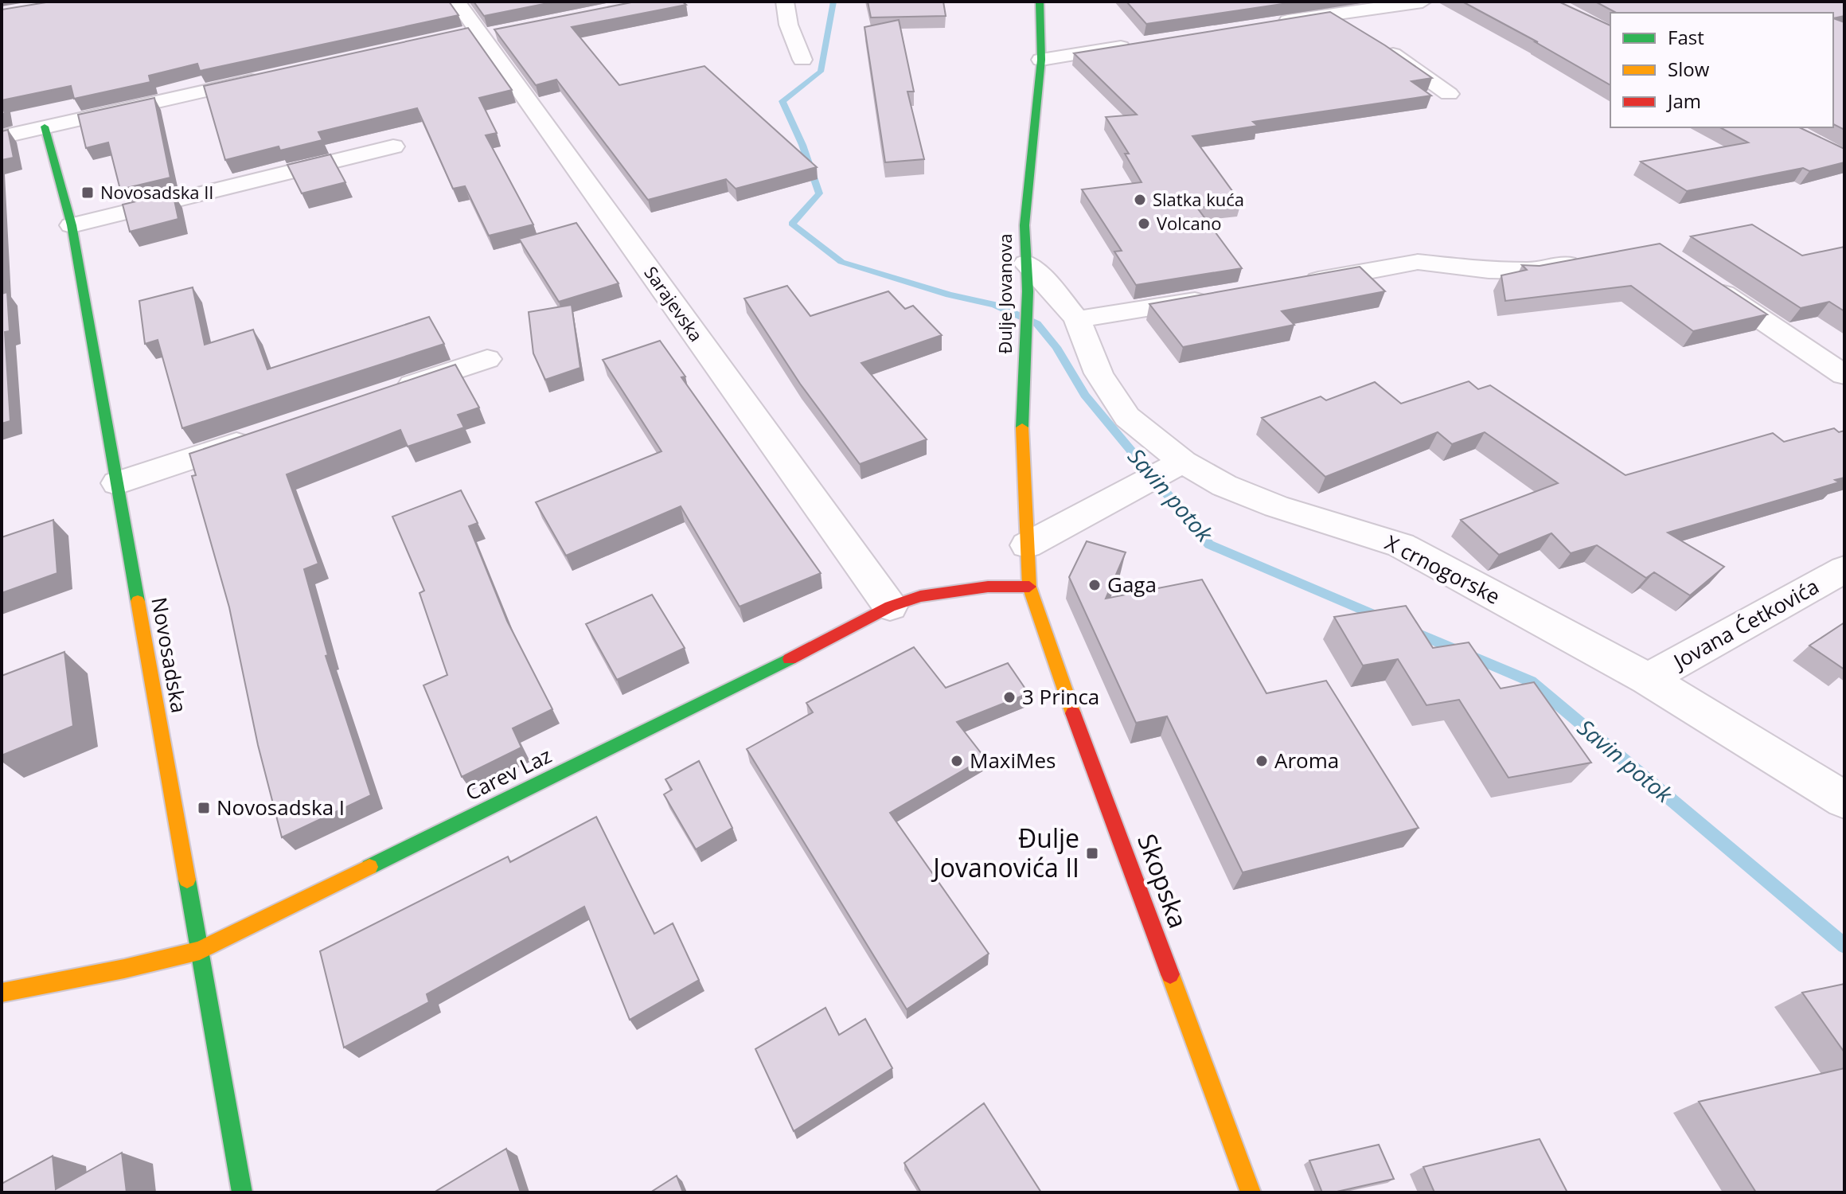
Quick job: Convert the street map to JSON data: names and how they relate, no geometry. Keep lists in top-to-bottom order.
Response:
{
  "streets": {
    "street": [
      "Đulje Jovanova",
      "Sarajevska",
      "X crnogorske",
      "Jovana Ćetkovića",
      "Novosadska",
      "Carev Laz",
      "Skopska"
    ]
  },
  "crossings": [
    ["Đulje Jovanova", "X crnogorske"],
    ["Đulje Jovanova", "Carev Laz"],
    ["Đulje Jovanova", "Skopska"],
    ["Sarajevska", "Carev Laz"],
    ["X crnogorske", "Jovana Ćetkovića"],
    ["Novosadska", "Carev Laz"],
    ["Carev Laz", "Skopska"]
  ],
  "water": ["Savin potok"],
  "places": {
    "transit": ["Novosadska II", "Novosadska I", "Đulje Jovanovića II"],
    "other": [
      "Slatka kuća",
      "Volcano",
      "Gaga",
      "3 Princa",
      "MaxiMes",
      "Aroma"
    ]
  },
  "legend": ["Fast", "Slow", "Jam"]
}
